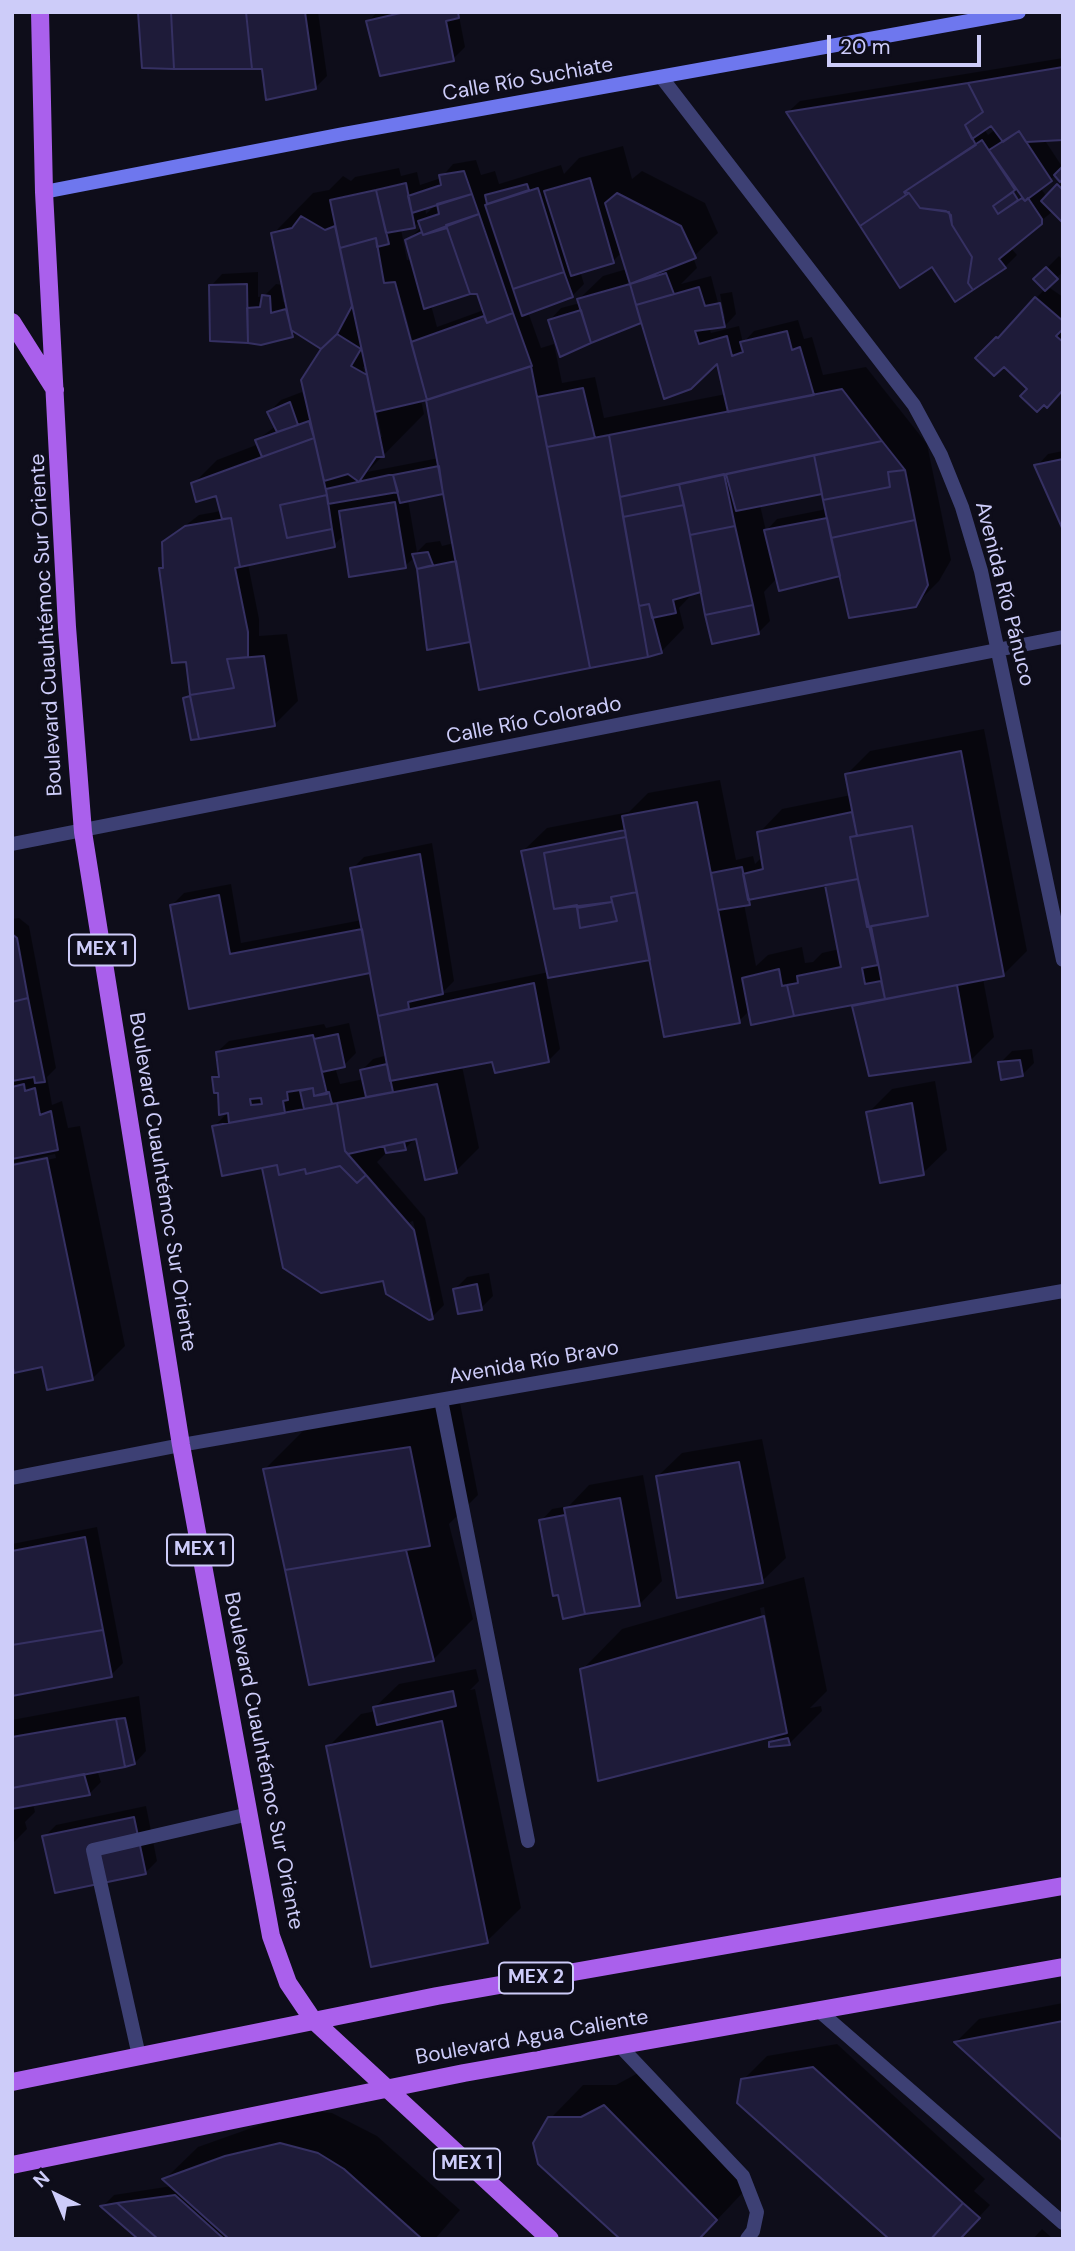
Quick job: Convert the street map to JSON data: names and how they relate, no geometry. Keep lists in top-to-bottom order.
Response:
{
  "streets": {
    "main road": [
      "Boulevard Cuauhtémoc Sur Oriente",
      "MEX 1",
      "MEX 2",
      "Boulevard Agua Caliente"
    ],
    "street": [
      "Calle Río Suchiate",
      "Avenida Río Pánuco",
      "Calle Río Colorado",
      "Avenida Río Bravo"
    ]
  },
  "crossings": [
    ["Calle Río Suchiate", "Avenida Río Pánuco"],
    ["Calle Río Suchiate", "Boulevard Cuauhtémoc Sur Oriente"],
    ["Avenida Río Pánuco", "Calle Río Colorado"],
    ["Boulevard Cuauhtémoc Sur Oriente", "Calle Río Colorado"],
    ["Boulevard Cuauhtémoc Sur Oriente", "Avenida Río Bravo"],
    ["Boulevard Cuauhtémoc Sur Oriente", "MEX 2"],
    ["Boulevard Cuauhtémoc Sur Oriente", "Boulevard Agua Caliente"]
  ],
  "scale_bar": "20 m",
  "north": "top left"
}
